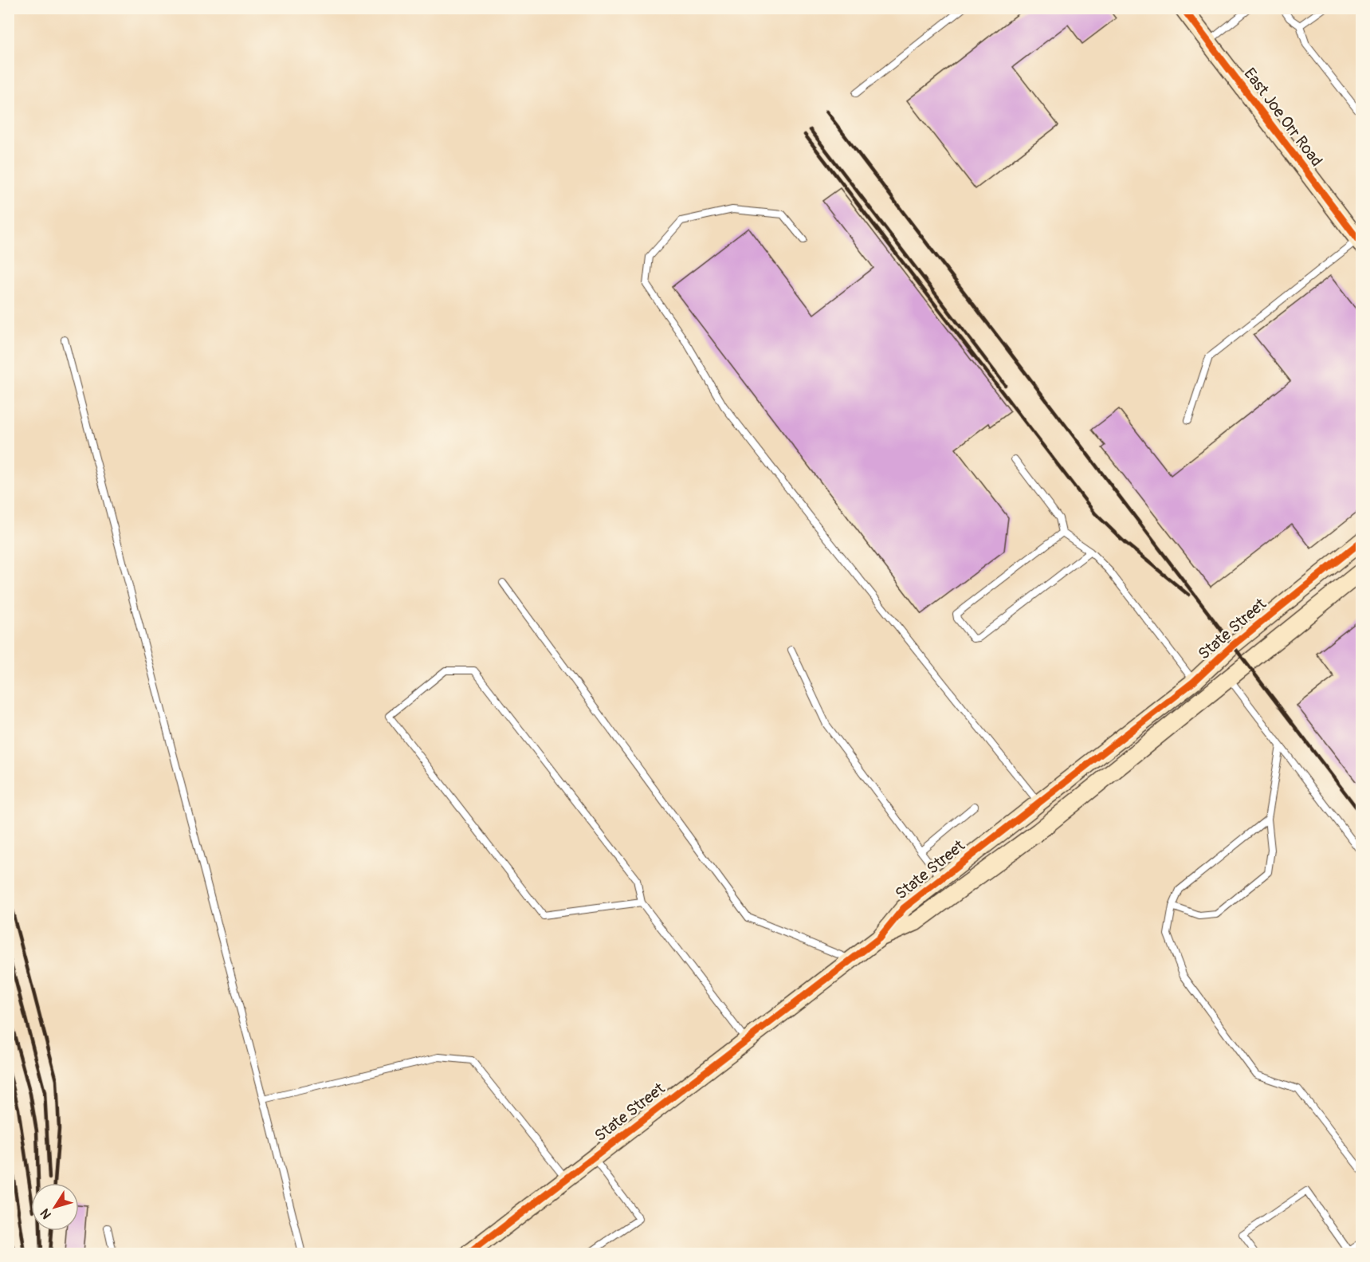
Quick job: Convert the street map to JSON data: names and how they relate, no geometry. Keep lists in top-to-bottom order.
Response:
{
  "streets": {
    "street": ["East Joe Orr Road", "State Street"]
  },
  "north": "bottom left"
}
